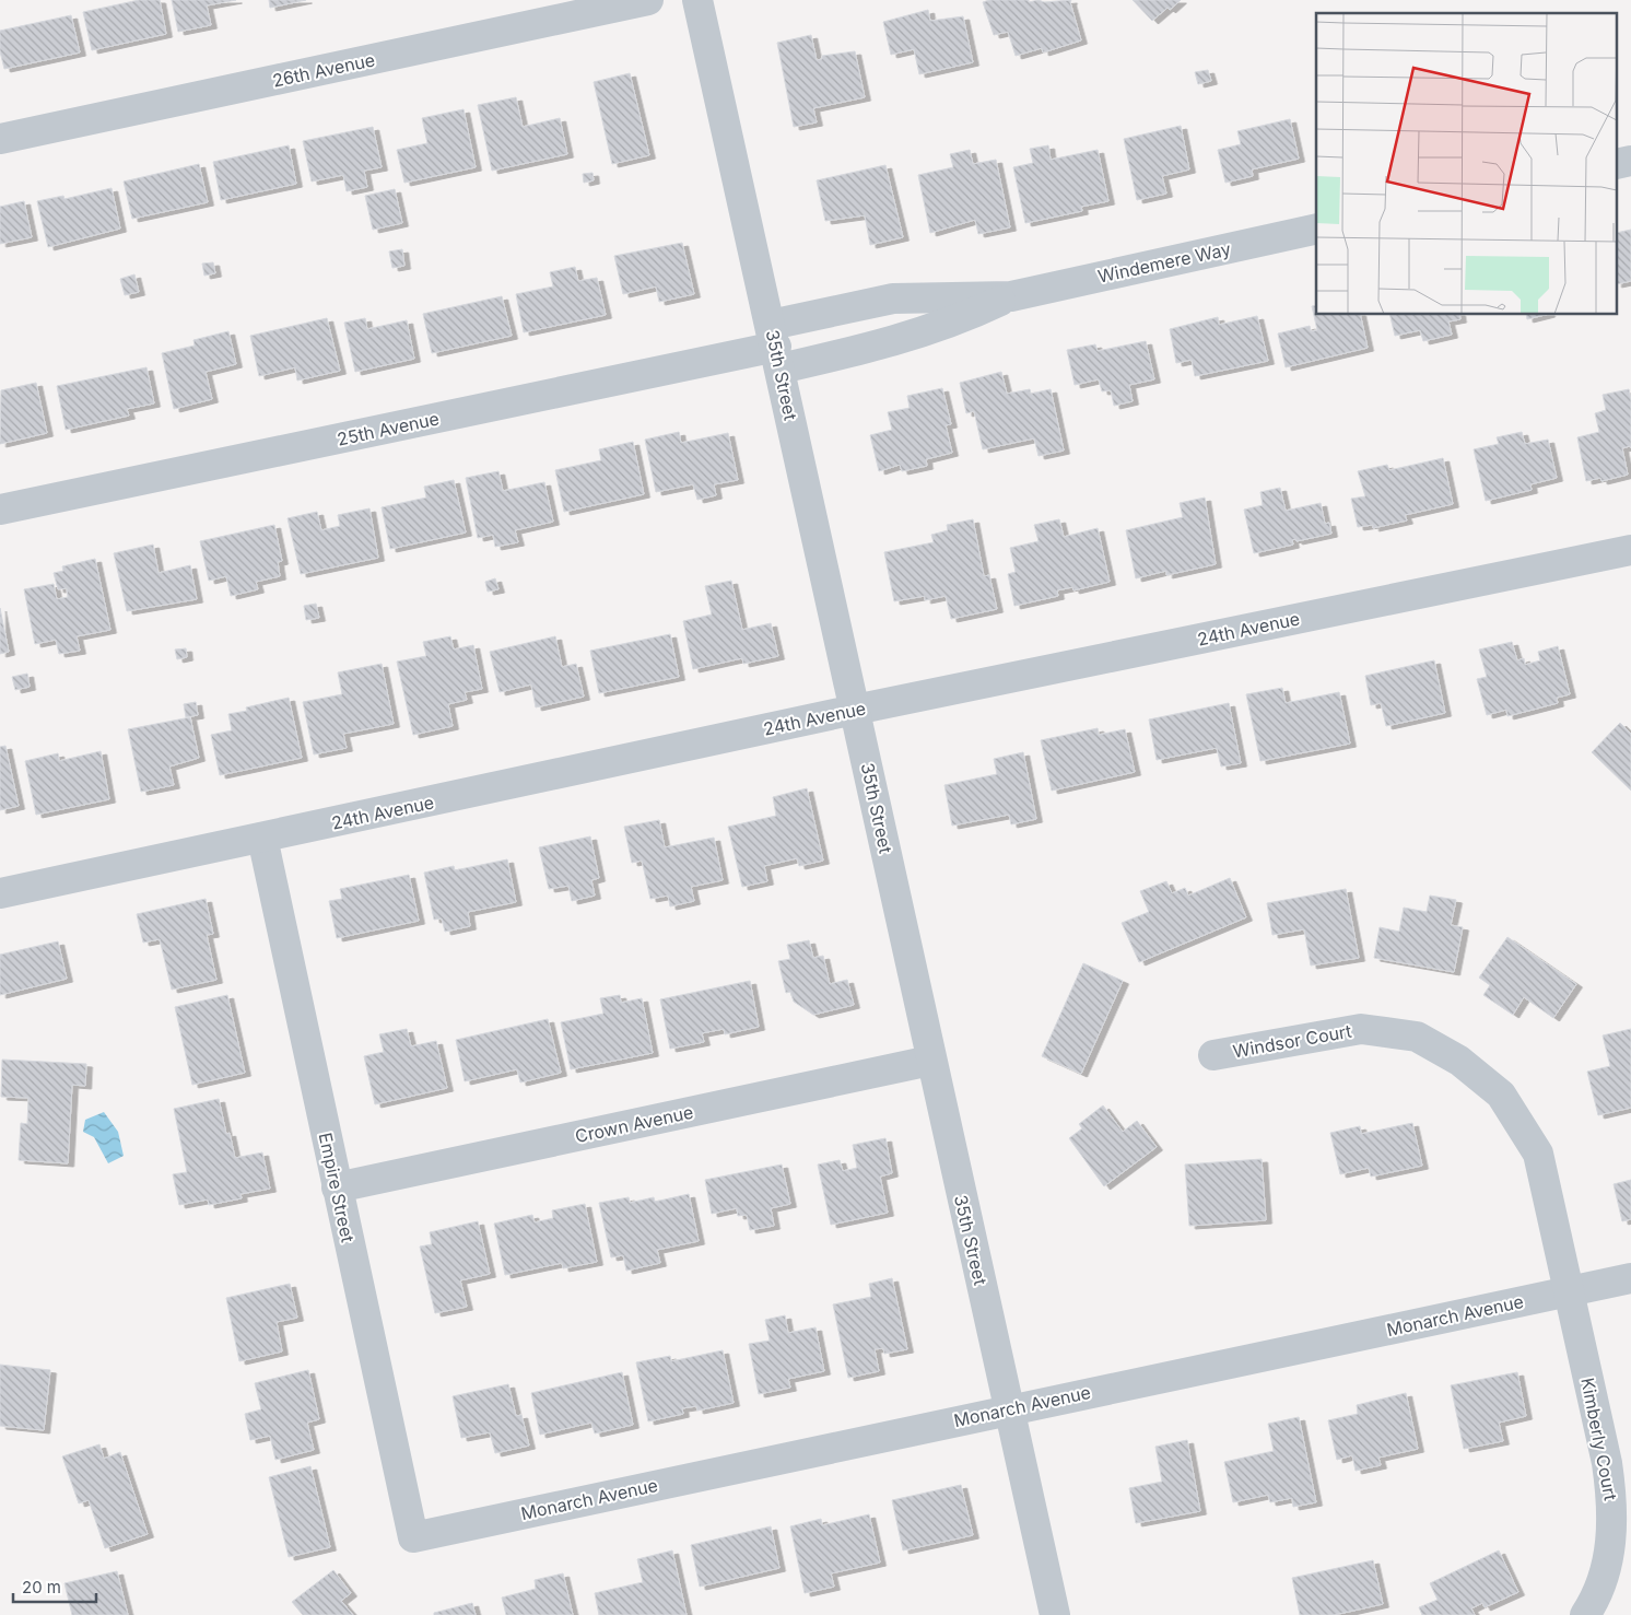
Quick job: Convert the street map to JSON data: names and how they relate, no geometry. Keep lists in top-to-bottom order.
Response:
{
  "streets": {
    "street": [
      "26th Avenue",
      "Windemere Way",
      "35th Street",
      "25th Avenue",
      "24th Avenue",
      "Windsor Court",
      "Crown Avenue",
      "Empire Street",
      "Monarch Avenue",
      "Kimberly Court"
    ]
  },
  "crossings": [
    ["Windemere Way", "35th Street"],
    ["Windemere Way", "25th Avenue"],
    ["35th Street", "25th Avenue"],
    ["35th Street", "24th Avenue"],
    ["35th Street", "Crown Avenue"],
    ["35th Street", "Monarch Avenue"],
    ["24th Avenue", "Empire Street"],
    ["Windsor Court", "Monarch Avenue"],
    ["Windsor Court", "Kimberly Court"],
    ["Crown Avenue", "Empire Street"],
    ["Empire Street", "Monarch Avenue"],
    ["Monarch Avenue", "Kimberly Court"]
  ],
  "scale_bar": "20 m"
}
